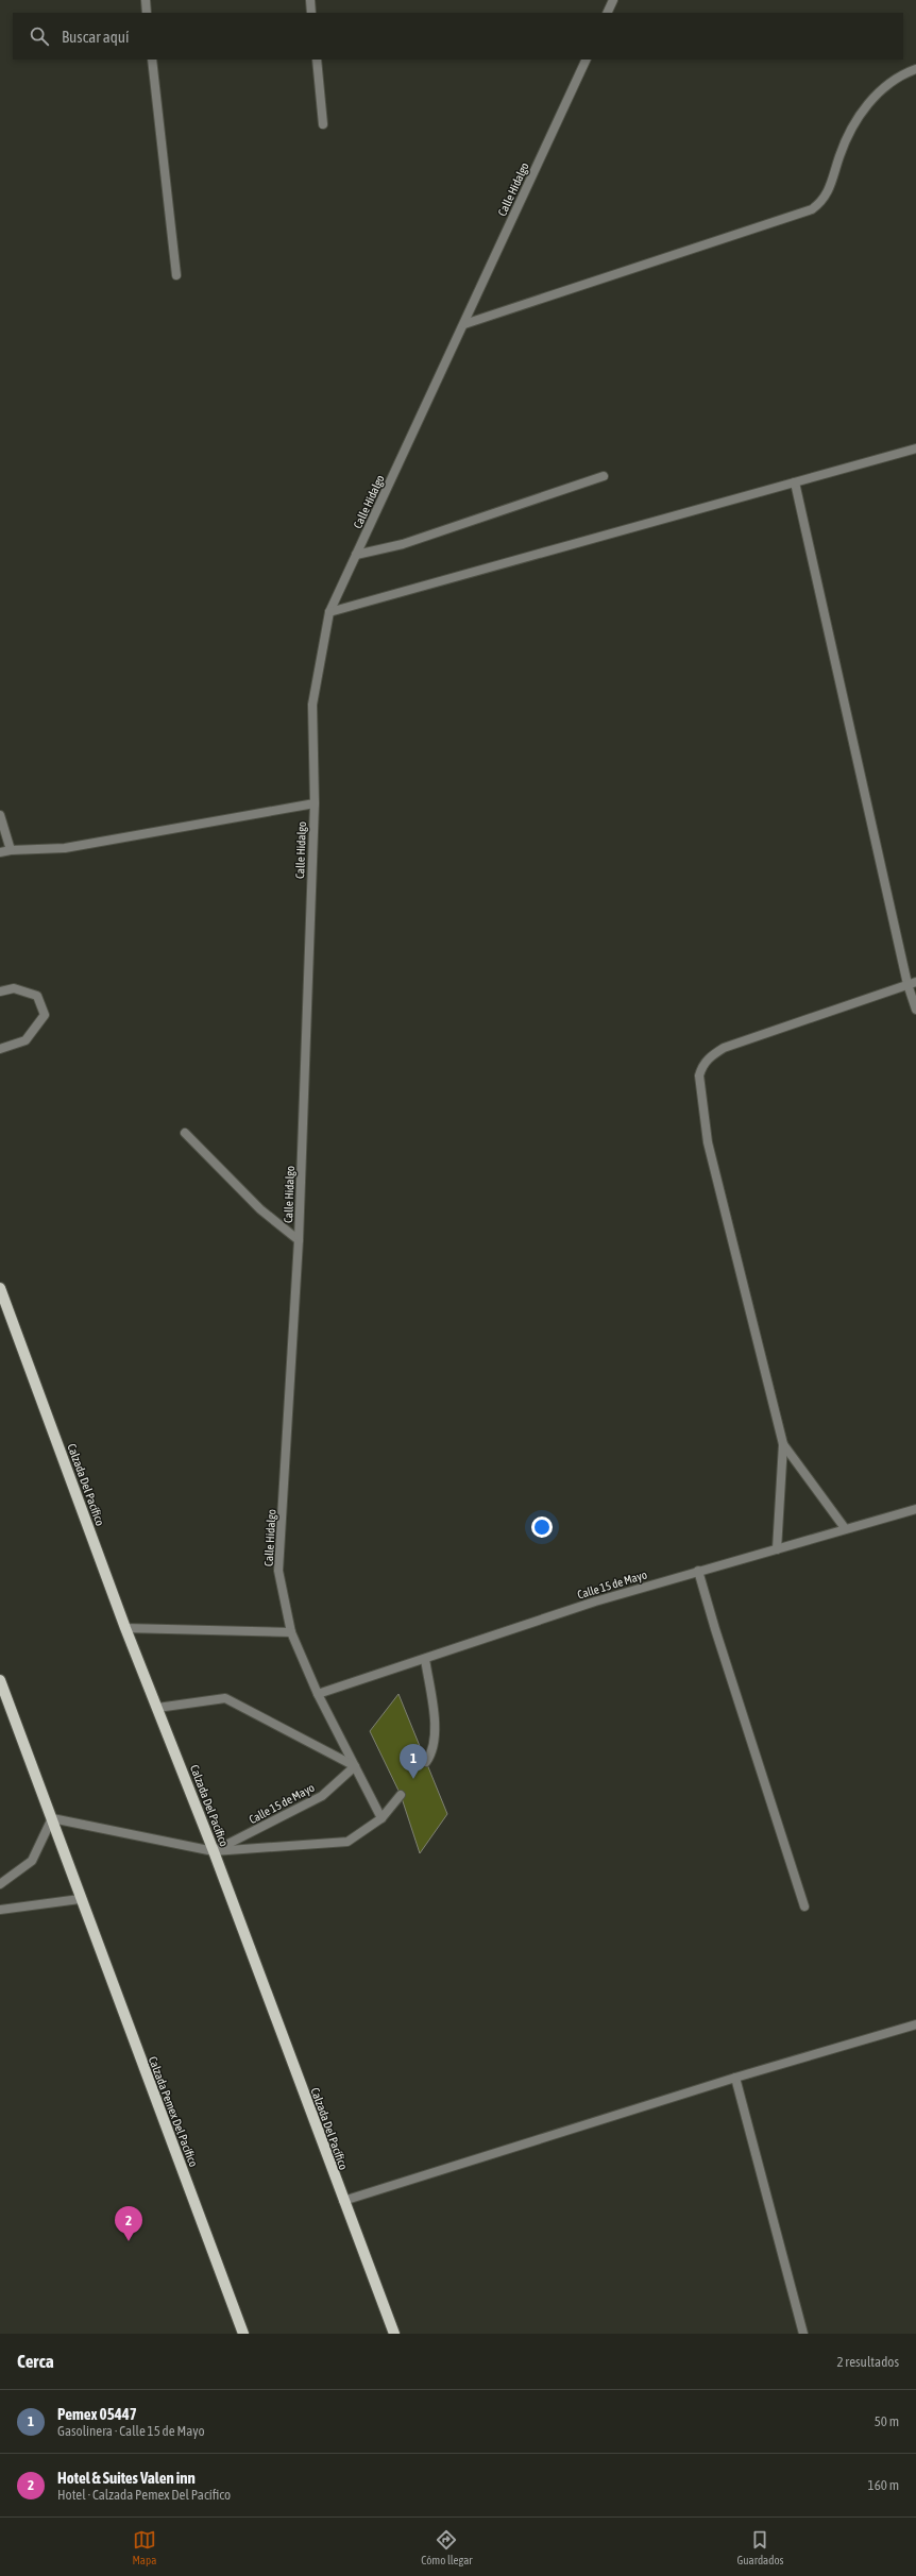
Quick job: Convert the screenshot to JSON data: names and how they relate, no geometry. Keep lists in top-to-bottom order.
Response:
{
  "streets": {
    "main road": ["Calzada Del Pacífico", "Calzada Pemex Del Pacífico"],
    "street": ["Calle Hidalgo", "Calle 15 de Mayo"]
  },
  "crossings": [
    ["Calle Hidalgo", "Calle 15 de Mayo"],
    ["Calzada Del Pacífico", "Calle 15 de Mayo"]
  ],
  "page": {
    "search": "Buscar aquí",
    "pins": ["1", "2"],
    "heading": ["Cerca", "2 resultados"],
    "list": [
      {
        "mark": "1",
        "name": "Pemex 05447",
        "note": "Gasolinera · Calle 15 de Mayo",
        "value": "50 m"
      },
      {
        "mark": "2",
        "name": "Hotel & Suites Valen inn",
        "note": "Hotel · Calzada Pemex Del Pacífico",
        "value": "160 m"
      }
    ],
    "nav": ["Mapa", "Cómo llegar", "Guardados"]
  }
}
